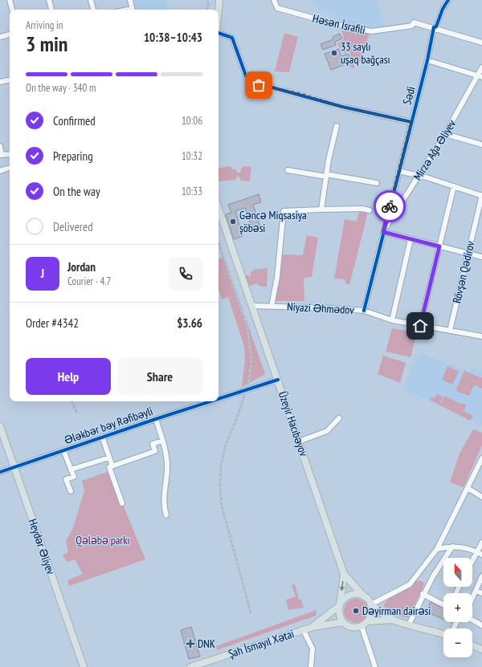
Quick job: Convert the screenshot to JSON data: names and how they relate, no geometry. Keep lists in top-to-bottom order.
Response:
{
  "streets": {
    "main road": ["Üzeyir Hacıbəyov", "Heydər Əliyev", "Şah İsmayıl Xətai"],
    "street": [
      "Həsən İsrafili",
      "Sədi",
      "Mirzə Ağa Əliyev",
      "Rövşən Qədirov",
      "Niyazi Əhmədov",
      "Ələkbər bəy Rəfibəyli"
    ]
  },
  "crossings": [
    ["Həsən İsrafili", "Sədi"],
    ["Sədi", "Mirzə Ağa Əliyev"],
    ["Sədi", "Niyazi Əhmədov"],
    ["Rövşən Qədirov", "Niyazi Əhmədov"],
    ["Niyazi Əhmədov", "Üzeyir Hacıbəyov"],
    ["Üzeyir Hacıbəyov", "Ələkbər bəy Rəfibəyli"],
    ["Ələkbər bəy Rəfibəyli", "Heydər Əliyev"]
  ],
  "parks": ["Qələbə parkı"],
  "places": {
    "other": ["33 saylı uşaq bağçası", "Gəncə Miqsasiya şöbəsi", "Dəyirman dairəsi"],
    "health": ["DNK"]
  },
  "north": "top",
  "page": {
    "heading": ["3 min", "Arriving in", "10:38–10:43"],
    "panel": [
      "Jordan",
      "Courier · 4.7",
      "Order #4342",
      "$3.66"
    ],
    "bar": "On the way · 340 m",
    "list": [
      ["Confirmed", "10:06"],
      ["Preparing", "10:32"],
      ["On the way", "10:33"],
      "Delivered"
    ],
    "round": "J",
    "buttons": ["Help", "Share"],
    "map_buttons": ["+", "−"]
  }
}
